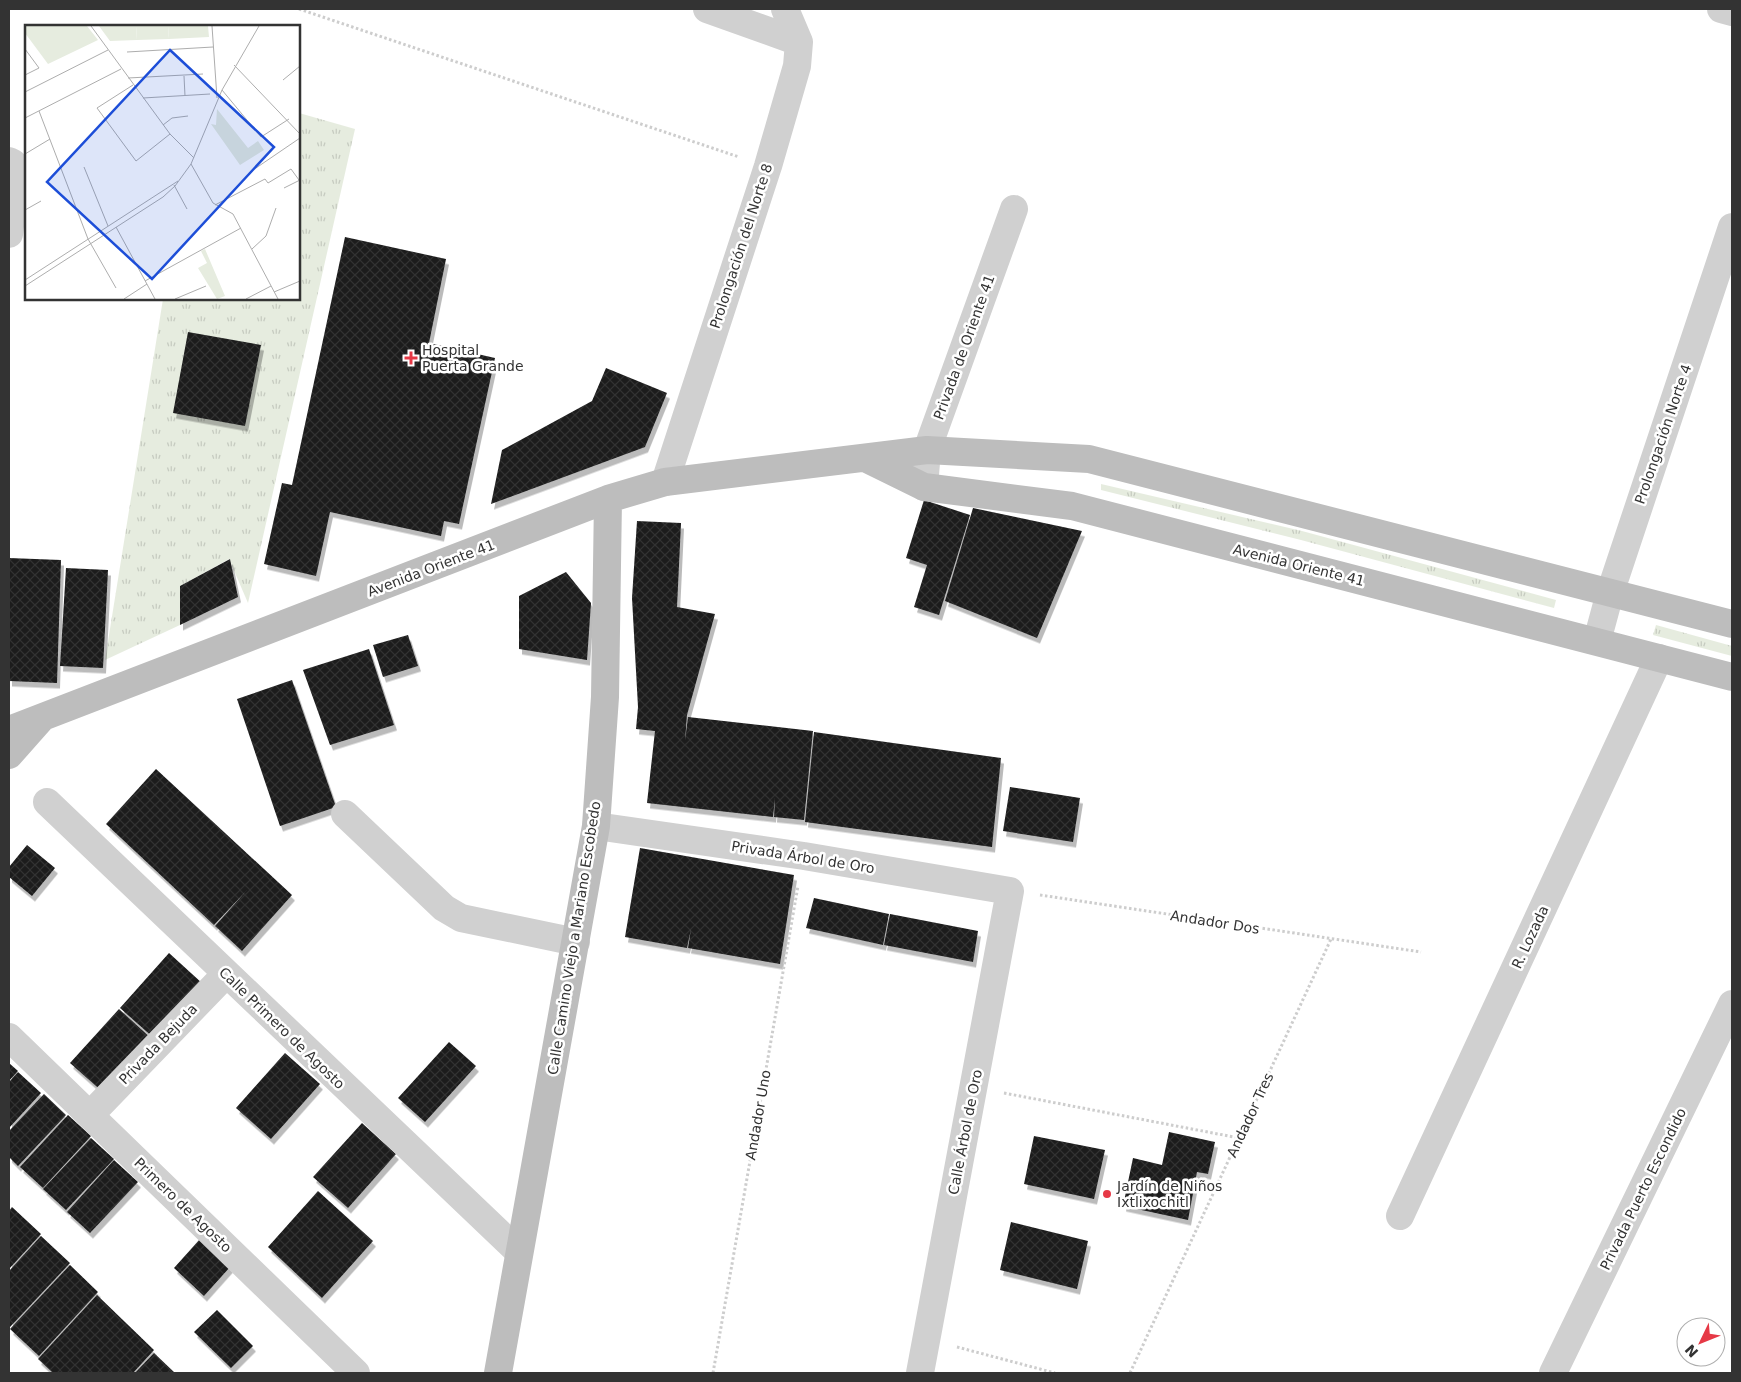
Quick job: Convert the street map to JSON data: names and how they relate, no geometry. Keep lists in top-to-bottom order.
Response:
{
  "streets": {
    "street": [
      "Prolongación del Norte 8",
      "Privada de Oriente 41",
      "Prolongación Norte 4",
      "Avenida Oriente 41",
      "Privada Árbol de Oro",
      "R. Lozada",
      "Calle Camino Viejo a Mariano Escobedo",
      "Calle Primero de Agosto",
      "Privada Bejuda",
      "Calle Árbol de Oro",
      "Privada Puerto Escondido",
      "Primero de Agosto"
    ],
    "path": ["Andador Dos", "Andador Uno", "Andador Tres"]
  },
  "crossings": [
    ["Prolongación del Norte 8", "Avenida Oriente 41"],
    ["Privada de Oriente 41", "Avenida Oriente 41"],
    ["Prolongación Norte 4", "Avenida Oriente 41"],
    ["Avenida Oriente 41", "R. Lozada"],
    ["Avenida Oriente 41", "Calle Camino Viejo a Mariano Escobedo"],
    ["Privada Árbol de Oro", "Andador Dos"],
    ["Privada Árbol de Oro", "Calle Camino Viejo a Mariano Escobedo"],
    ["Privada Árbol de Oro", "Andador Uno"],
    ["Privada Árbol de Oro", "Calle Árbol de Oro"],
    ["Andador Dos", "Andador Tres"],
    ["Andador Dos", "Calle Árbol de Oro"],
    ["Calle Camino Viejo a Mariano Escobedo", "Calle Primero de Agosto"],
    ["Calle Primero de Agosto", "Privada Bejuda"],
    ["Privada Bejuda", "Primero de Agosto"]
  ],
  "places": {
    "health": ["Hospital Puerta Grande"],
    "other": ["Jardín de Niños Ixtlixochitl"]
  },
  "north": "bottom left"
}
